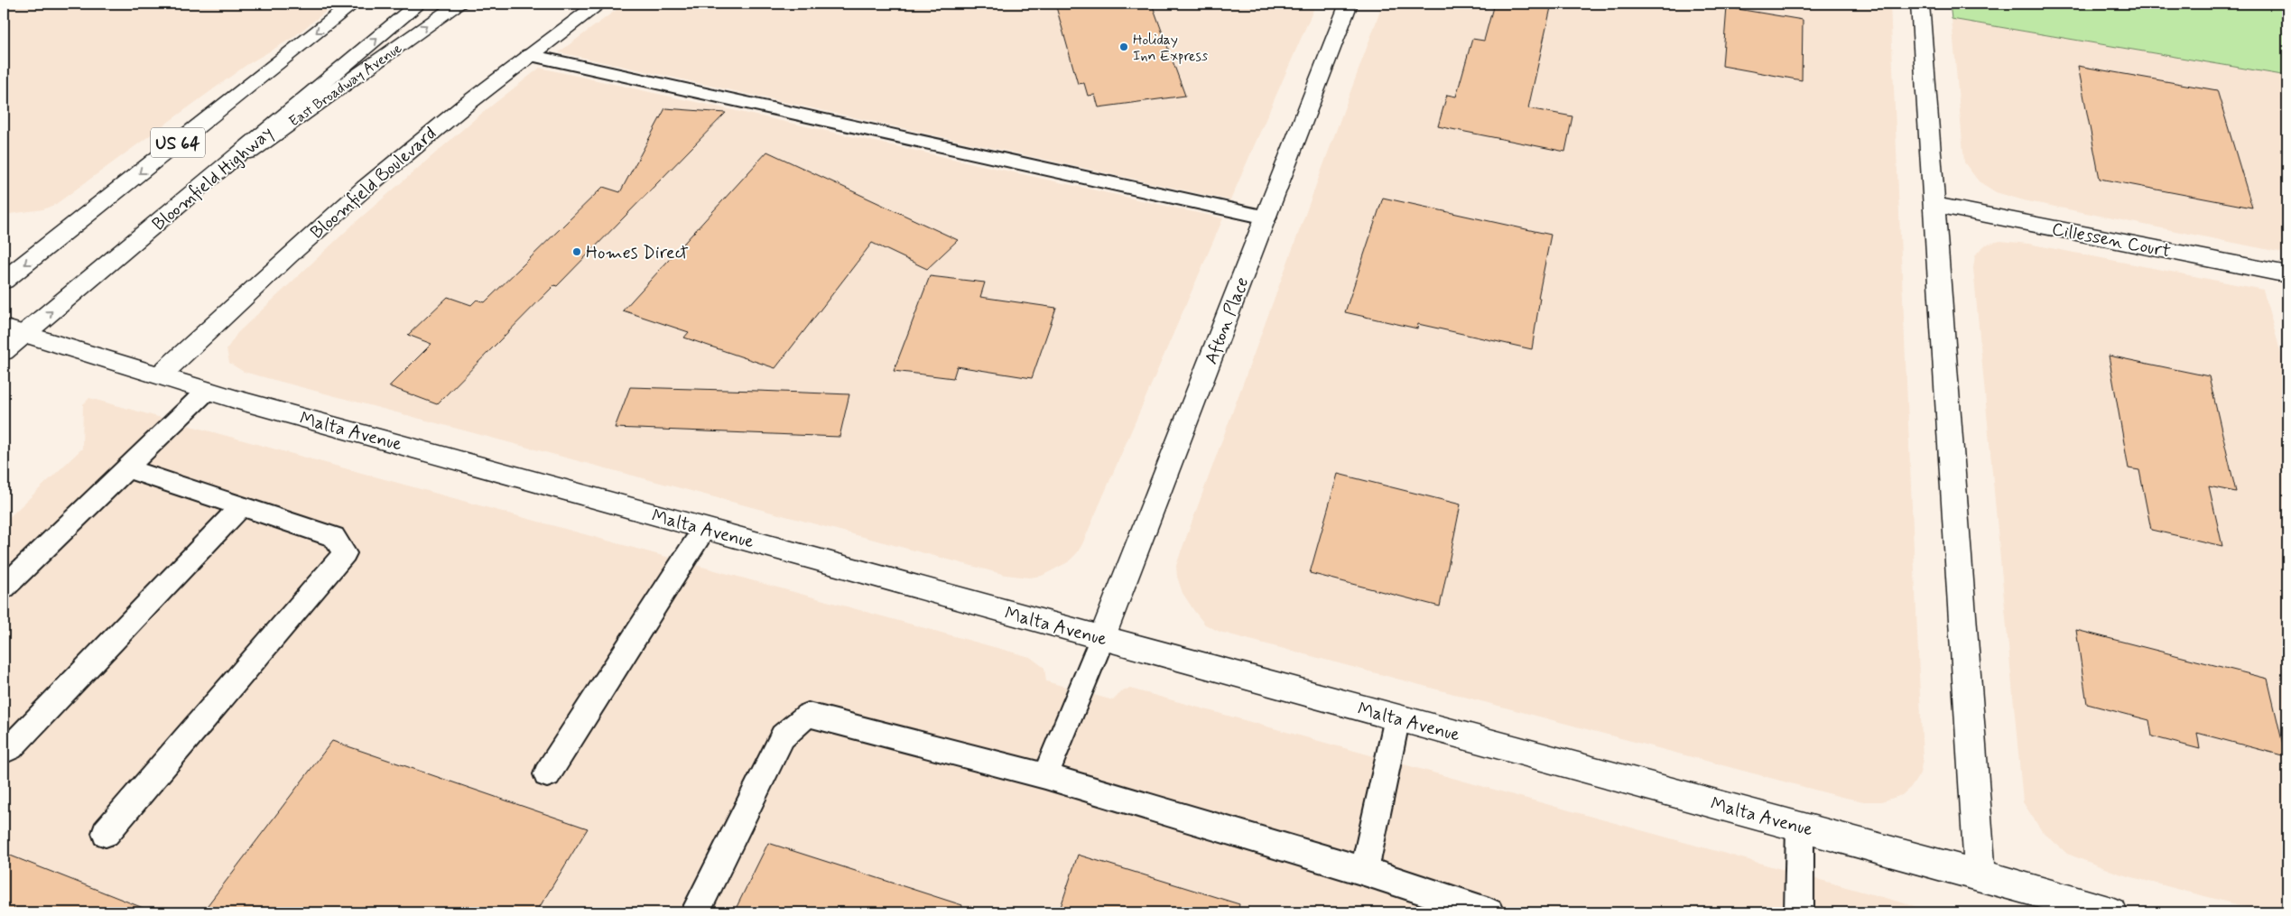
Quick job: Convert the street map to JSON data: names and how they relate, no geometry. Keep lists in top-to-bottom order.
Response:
{
  "streets": {
    "main road": [
      "East Broadway Avenue",
      "US 64",
      "Bloomfield Highway",
      "Bloomfield Boulevard",
      "Cillessen Court",
      "Afton Place",
      "Malta Avenue"
    ]
  },
  "crossings": [
    ["East Broadway Avenue", "Bloomfield Highway"],
    ["Bloomfield Highway", "Malta Avenue"],
    ["Bloomfield Boulevard", "Malta Avenue"],
    ["Afton Place", "Malta Avenue"]
  ],
  "places": ["Holiday Inn Express", "Homes Direct"]
}
